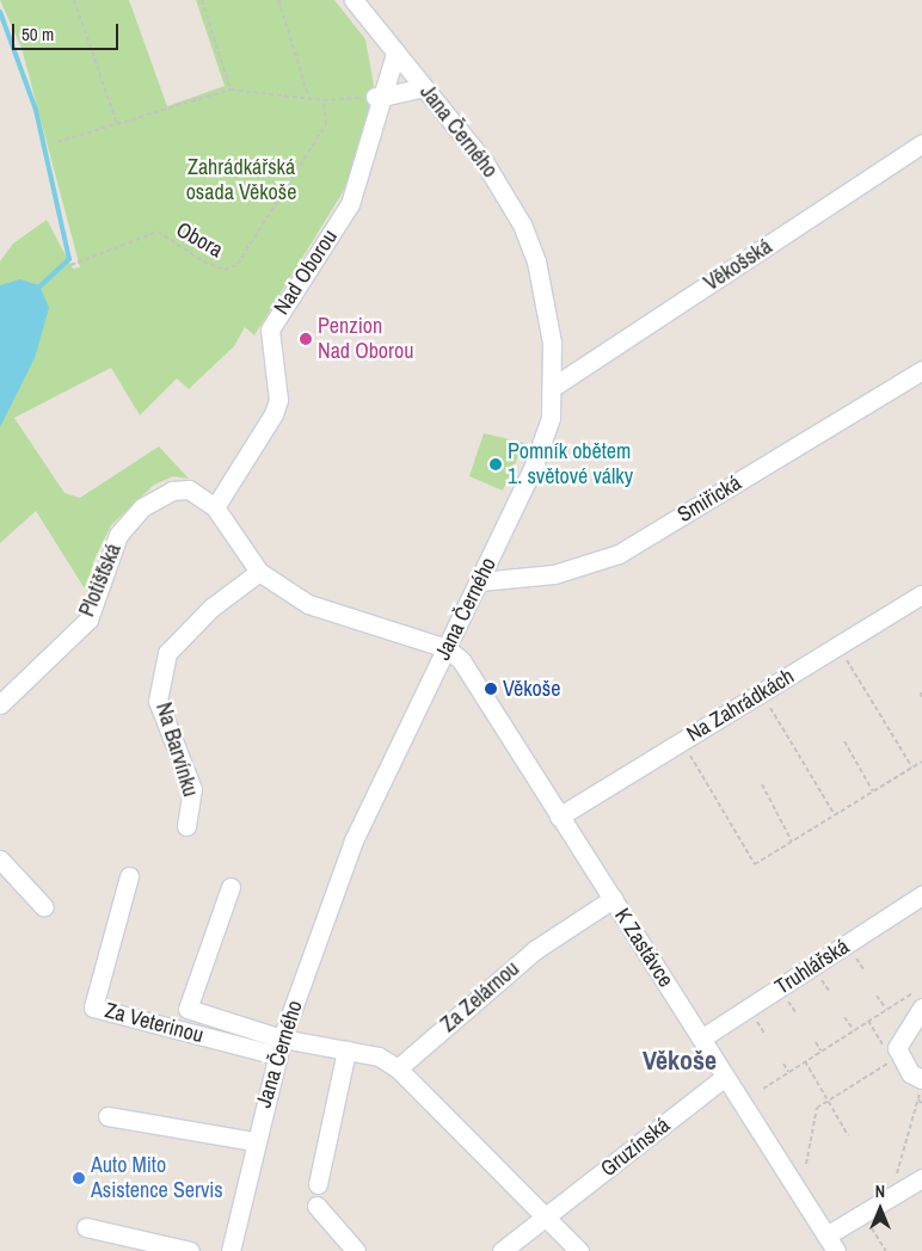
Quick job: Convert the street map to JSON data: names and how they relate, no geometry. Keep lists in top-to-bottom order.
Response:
{
  "streets": {
    "street": [
      "Jana Černého",
      "Věkošská",
      "Nad Oborou",
      "Smiřická",
      "Plotišťská",
      "Na Zahrádkách",
      "Na Barvínku",
      "K Zastávce",
      "Truhlářská",
      "Za Zelárnou",
      "Za Veterinou",
      "Gruzínská"
    ],
    "path": ["Obora"]
  },
  "crossings": [
    ["Jana Černého", "Věkošská"],
    ["Jana Černého", "Nad Oborou"],
    ["Jana Černého", "Smiřická"],
    ["Jana Černého", "Plotišťská"],
    ["Jana Černého", "K Zastávce"],
    ["Jana Černého", "Za Veterinou"],
    ["Nad Oborou", "Plotišťská"],
    ["Plotišťská", "Na Barvínku"],
    ["Plotišťská", "K Zastávce"],
    ["Na Zahrádkách", "K Zastávce"],
    ["K Zastávce", "Truhlářská"],
    ["K Zastávce", "Za Zelárnou"],
    ["K Zastávce", "Gruzínská"]
  ],
  "districts": ["Věkoše"],
  "parks": ["Zahrádkářská osada Věkoše"],
  "places": [
    "Penzion Nad Oborou",
    "Pomník obětem 1. světové války",
    "Věkoše",
    "Auto Mito Asistence Servis"
  ],
  "scale_bar": "50 m",
  "north": "top"
}
